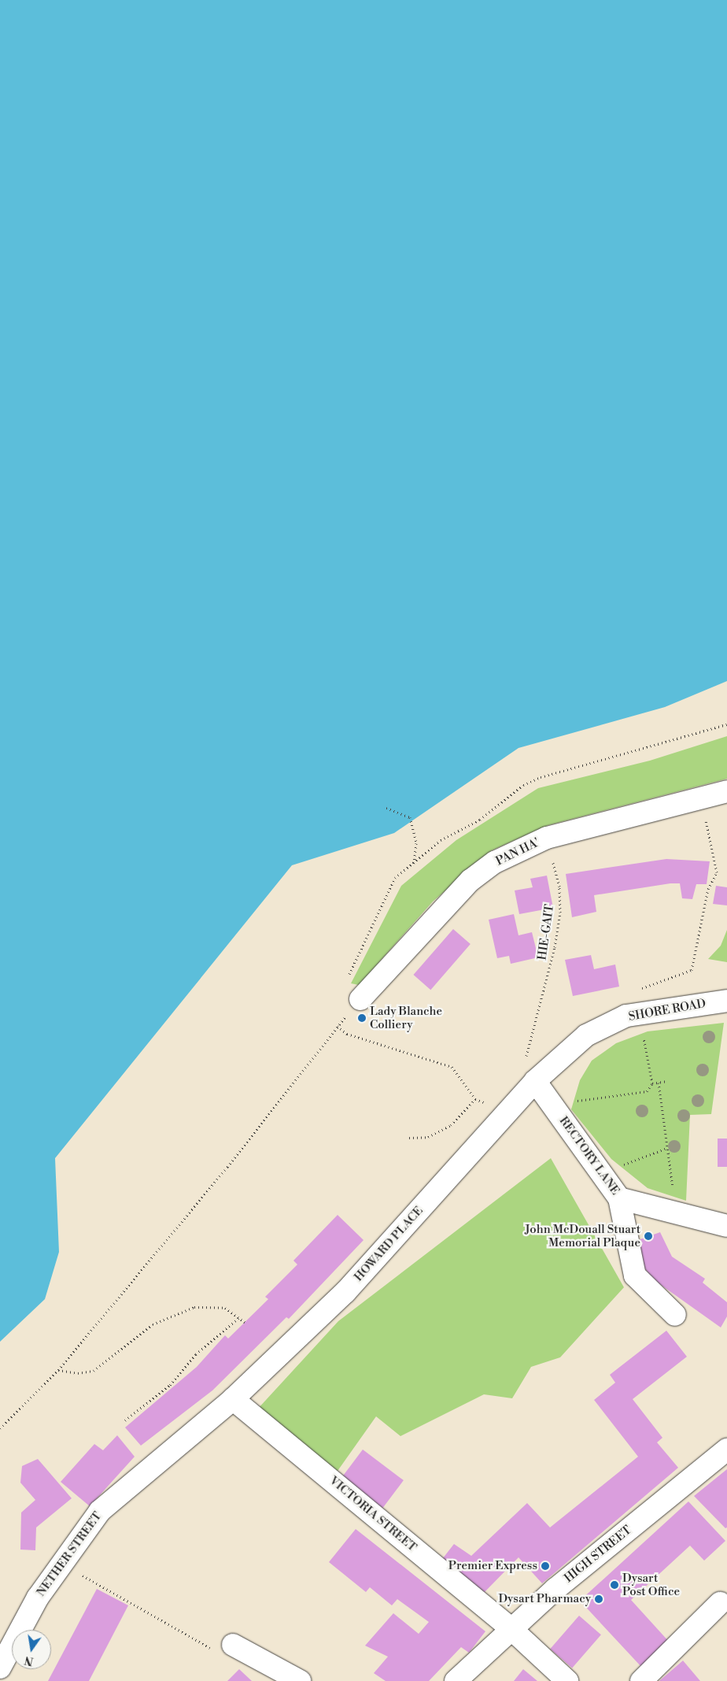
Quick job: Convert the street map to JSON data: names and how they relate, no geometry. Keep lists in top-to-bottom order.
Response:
{
  "streets": {
    "street": [
      "PAN HA'",
      "SHORE ROAD",
      "RECTORY LANE",
      "HOWARD PLACE",
      "VICTORIA STREET",
      "NETHER STREET",
      "HIGH STREET"
    ],
    "path": ["HIE-GAIT"]
  },
  "crossings": [
    ["PAN HA'", "HIE-GAIT"],
    ["SHORE ROAD", "RECTORY LANE"],
    ["SHORE ROAD", "HOWARD PLACE"],
    ["RECTORY LANE", "HOWARD PLACE"],
    ["HOWARD PLACE", "VICTORIA STREET"],
    ["HOWARD PLACE", "NETHER STREET"],
    ["VICTORIA STREET", "NETHER STREET"],
    ["VICTORIA STREET", "HIGH STREET"]
  ],
  "places": [
    "Lady Blanche Colliery",
    "John McDouall Stuart Memorial Plaque",
    "Premier Express",
    "Dysart Post Office",
    "Dysart Pharmacy"
  ],
  "north": "bottom"
}
